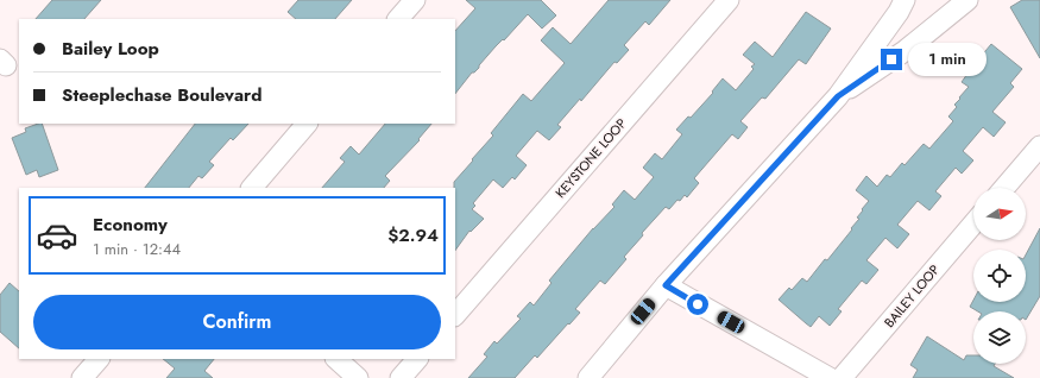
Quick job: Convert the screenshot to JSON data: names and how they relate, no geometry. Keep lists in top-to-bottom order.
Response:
{
  "streets": {
    "street": ["KEYSTONE LOOP", "BAILEY LOOP"]
  },
  "north": "right",
  "page": {
    "banner": ["Bailey Loop", "Steeplechase Boulevard"],
    "bubble": "1 min",
    "list": [
      {
        "name": "Economy",
        "note": "1 min · 12:44",
        "value": "$2.94"
      }
    ],
    "buttons": "Confirm"
  }
}
